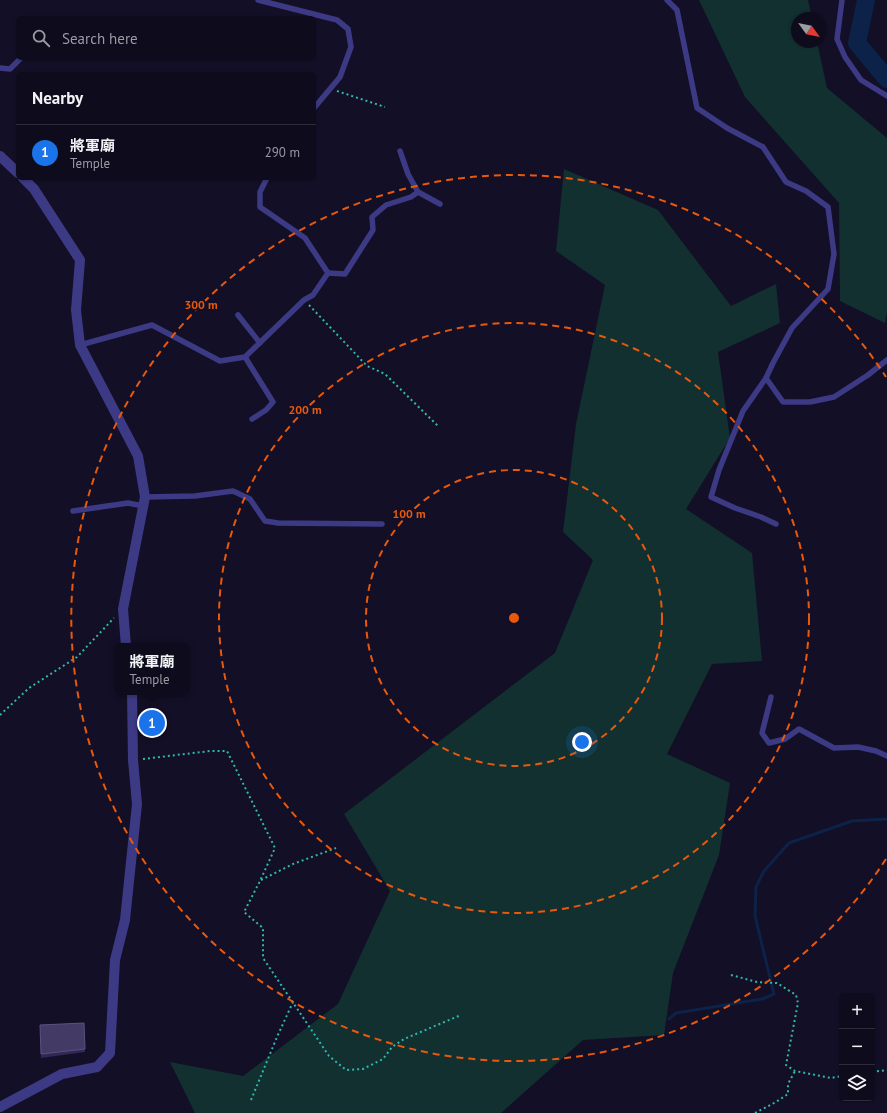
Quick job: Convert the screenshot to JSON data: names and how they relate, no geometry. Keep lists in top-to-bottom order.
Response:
{
  "north": "bottom right",
  "page": {
    "search": "Search here",
    "heading": "Nearby",
    "list": [
      {
        "mark": "1",
        "name": "將軍廟",
        "note": "Temple",
        "value": "290 m"
      }
    ],
    "popup": ["將軍廟", "Temple"],
    "pins": "1",
    "map_buttons": ["+", "−"]
  },
  "rings": ["300 m", "200 m", "100 m"]
}
